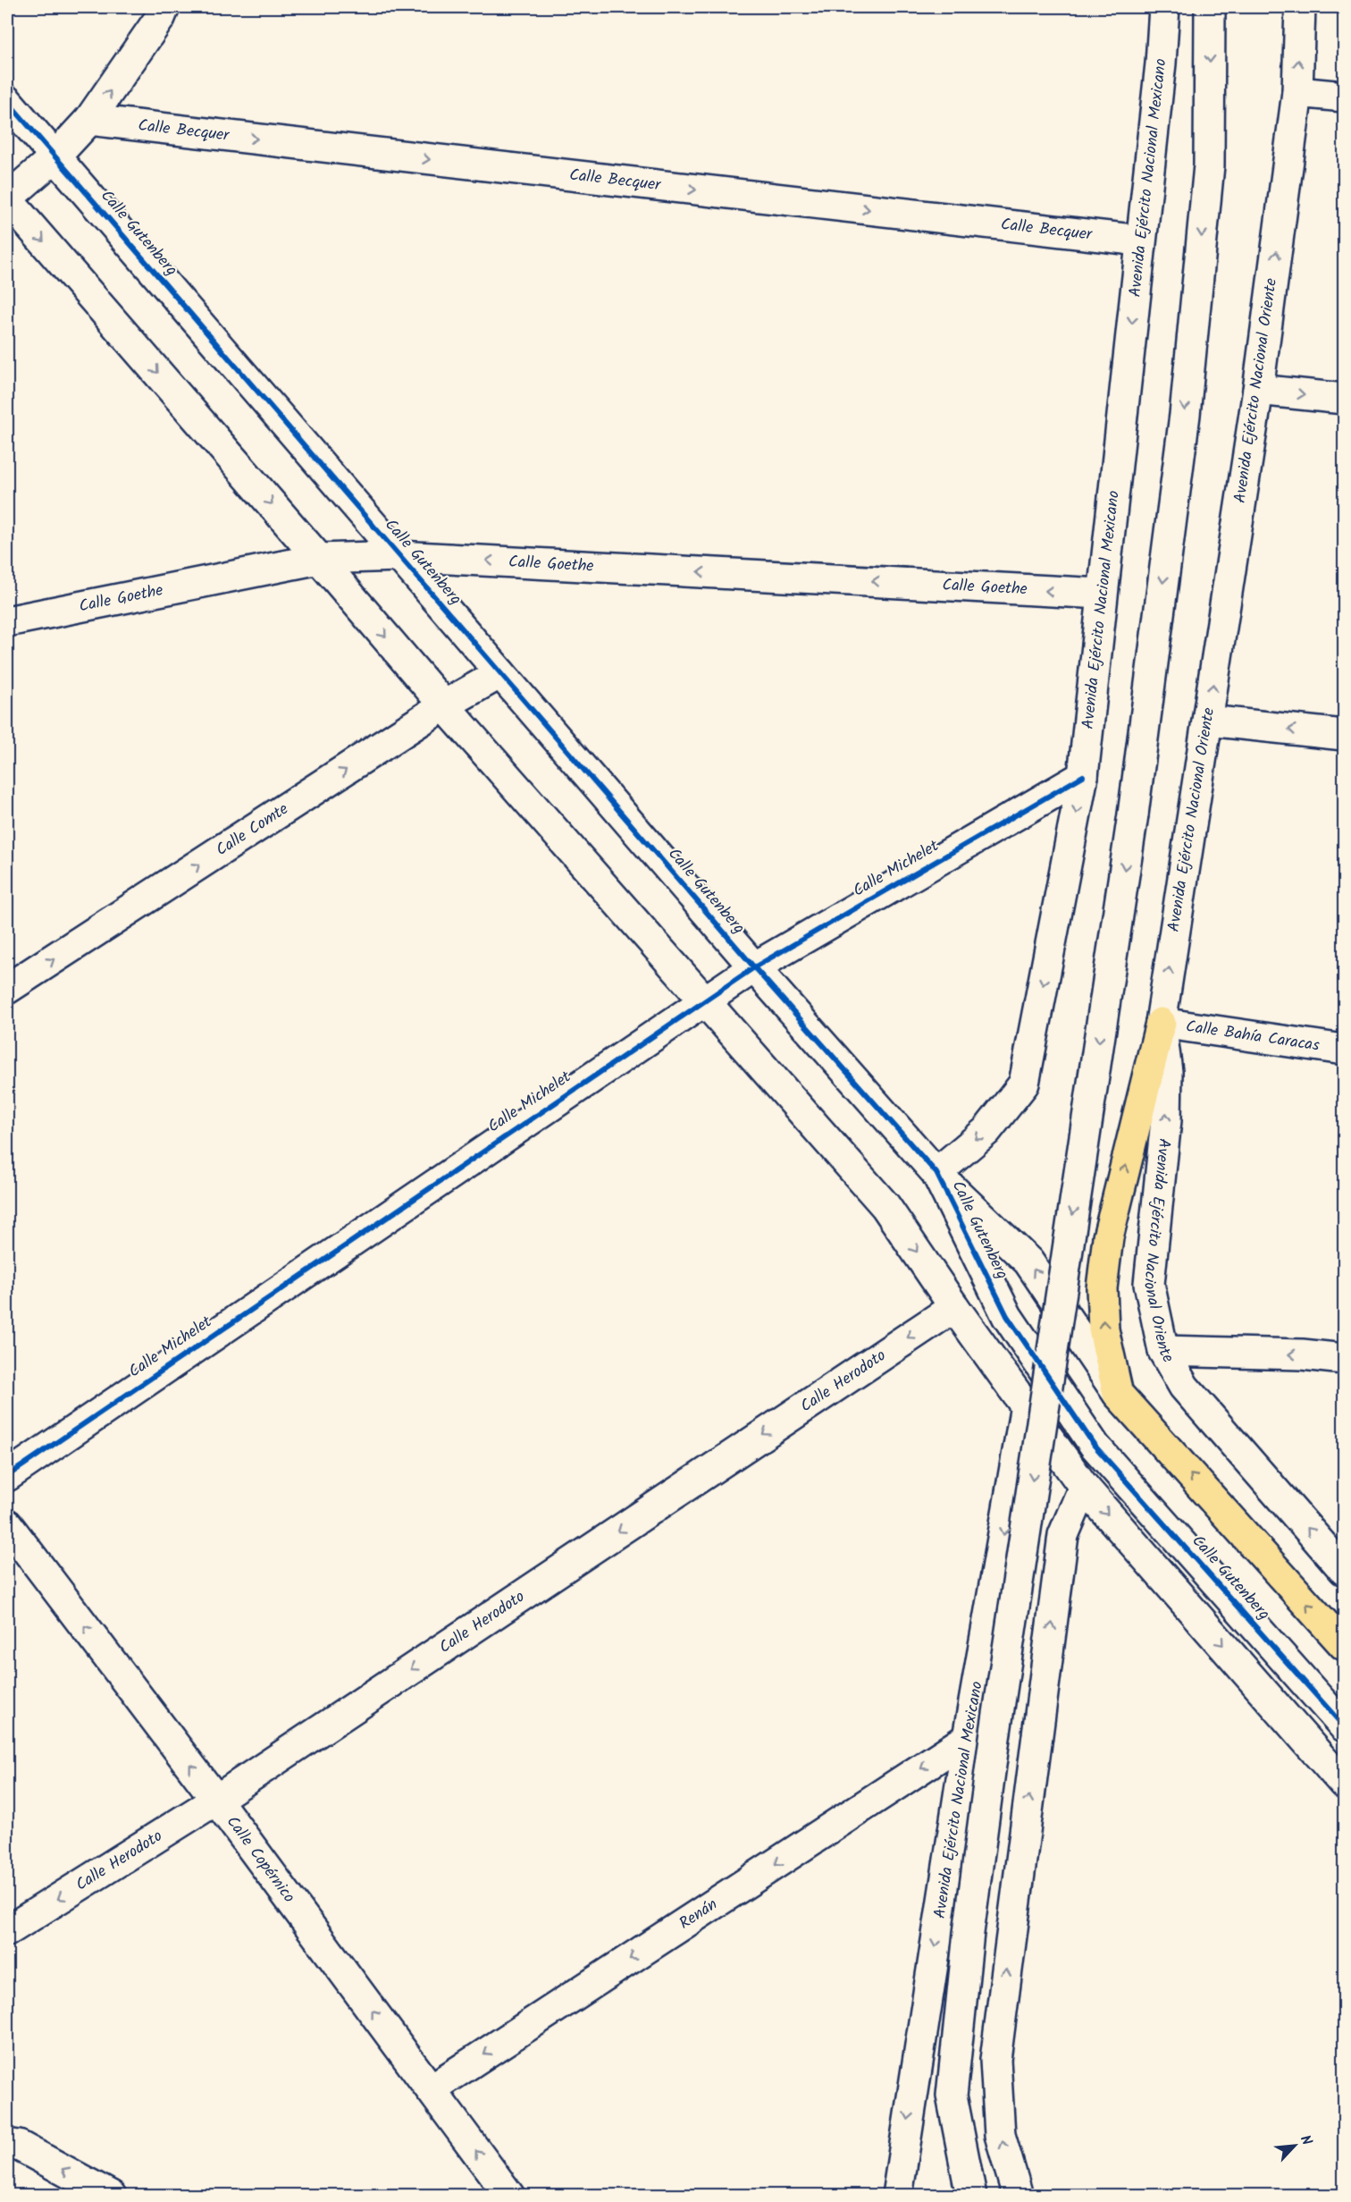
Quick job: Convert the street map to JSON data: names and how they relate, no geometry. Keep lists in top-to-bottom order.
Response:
{
  "streets": {
    "street": [
      "Calle Becquer",
      "Avenida Ejército Nacional Mexicano",
      "Calle Gutenberg",
      "Avenida Ejército Nacional Oriente",
      "Calle Goethe",
      "Calle Comte",
      "Calle Michelet",
      "Calle Bahía Caracas",
      "Calle Herodoto",
      "Calle Copérnico",
      "Renán"
    ]
  },
  "crossings": [
    ["Calle Becquer", "Avenida Ejército Nacional Mexicano"],
    ["Avenida Ejército Nacional Mexicano", "Calle Gutenberg"],
    ["Avenida Ejército Nacional Mexicano", "Calle Goethe"],
    ["Avenida Ejército Nacional Mexicano", "Calle Michelet"],
    ["Avenida Ejército Nacional Mexicano", "Renán"],
    ["Calle Gutenberg", "Calle Goethe"],
    ["Calle Gutenberg", "Calle Comte"],
    ["Calle Gutenberg", "Calle Michelet"],
    ["Avenida Ejército Nacional Oriente", "Calle Bahía Caracas"],
    ["Calle Herodoto", "Calle Copérnico"],
    ["Calle Copérnico", "Renán"]
  ],
  "one_way": [
    "Calle Becquer",
    "Calle Goethe",
    "Calle Comte",
    "Calle Herodoto",
    "Calle Copérnico",
    "Renán"
  ],
  "north": "top right"
}
